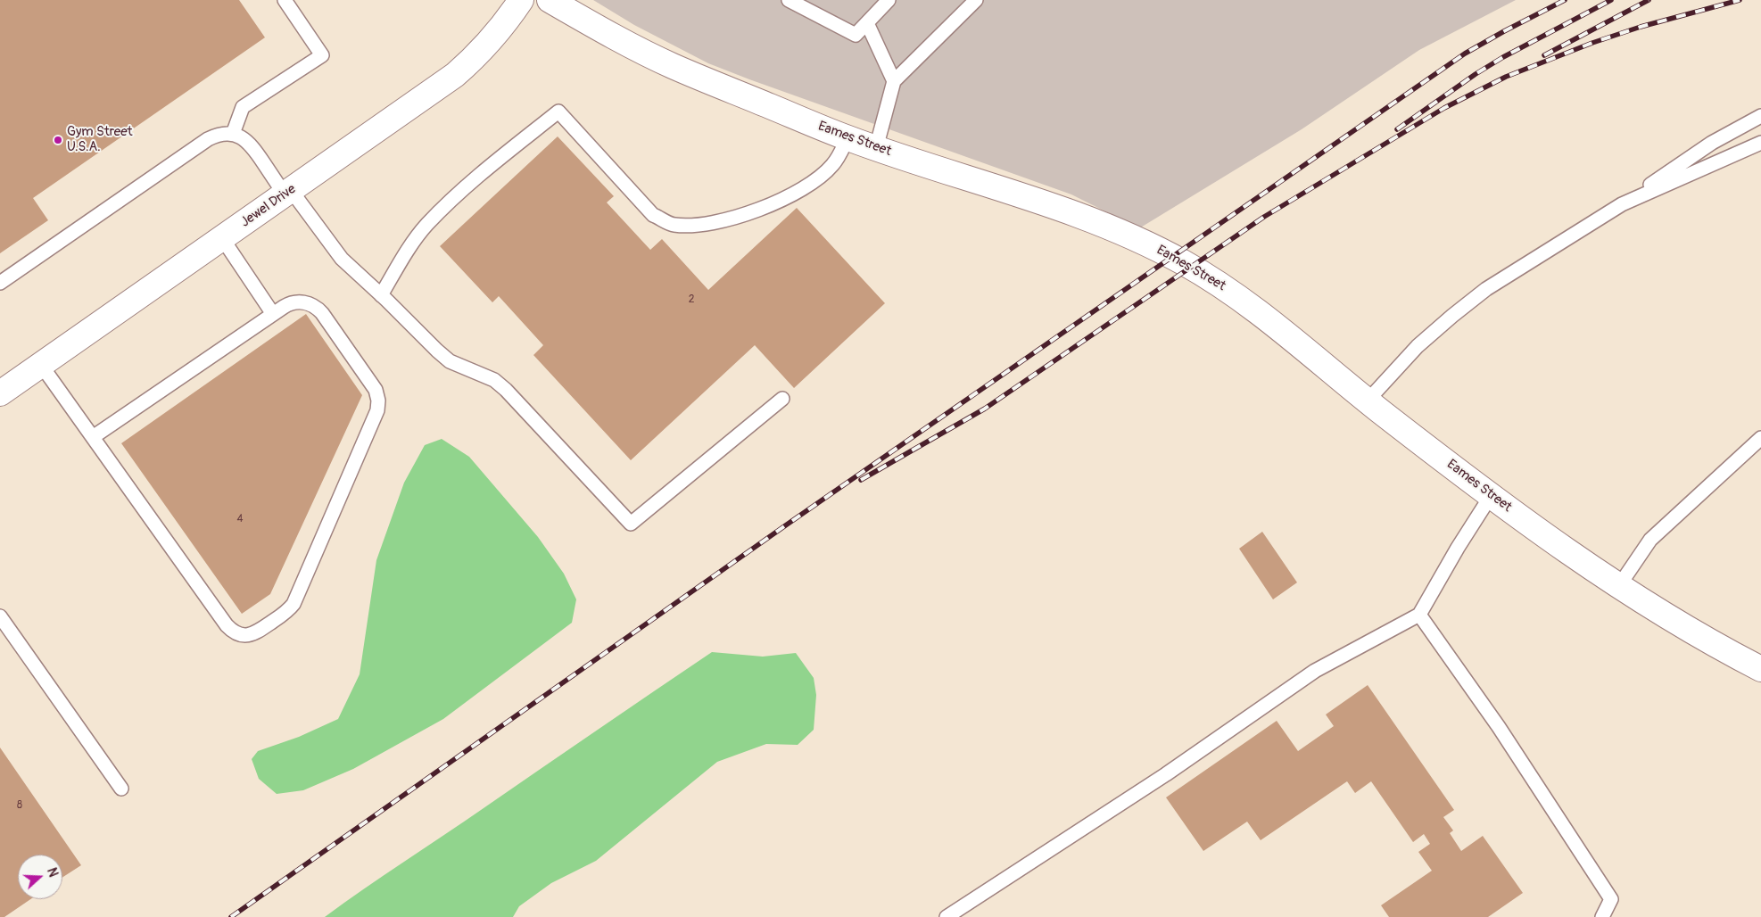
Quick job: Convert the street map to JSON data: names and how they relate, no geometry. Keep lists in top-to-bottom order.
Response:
{
  "streets": {
    "main road": ["Eames Street", "Jewel Drive"]
  },
  "places": ["Gym Street U.S.A."],
  "house_numbers": ["2", "4", "8"],
  "north": "right"
}
